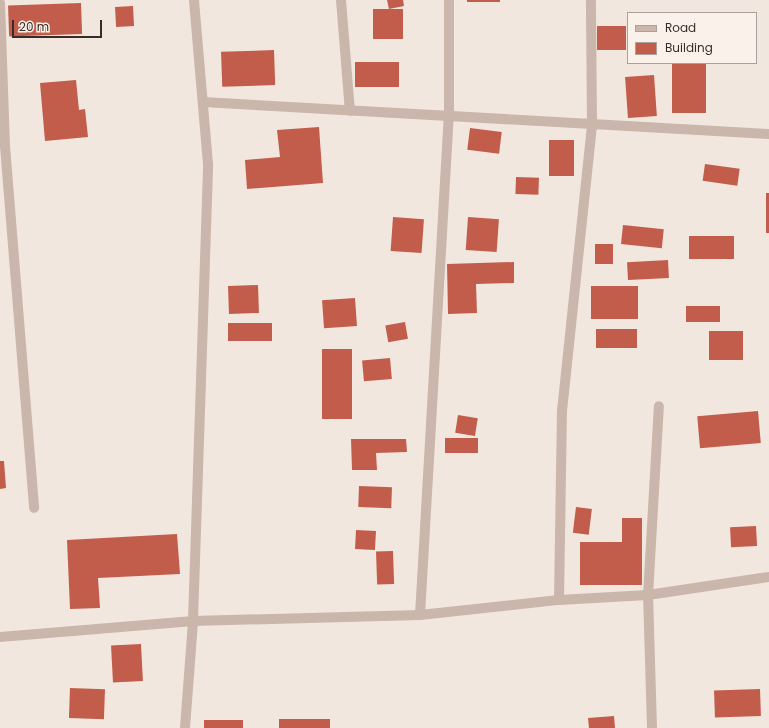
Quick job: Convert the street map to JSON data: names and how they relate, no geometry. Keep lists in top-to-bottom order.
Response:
{
  "legend": ["Road", "Building"],
  "scale_bar": "20 m"
}
